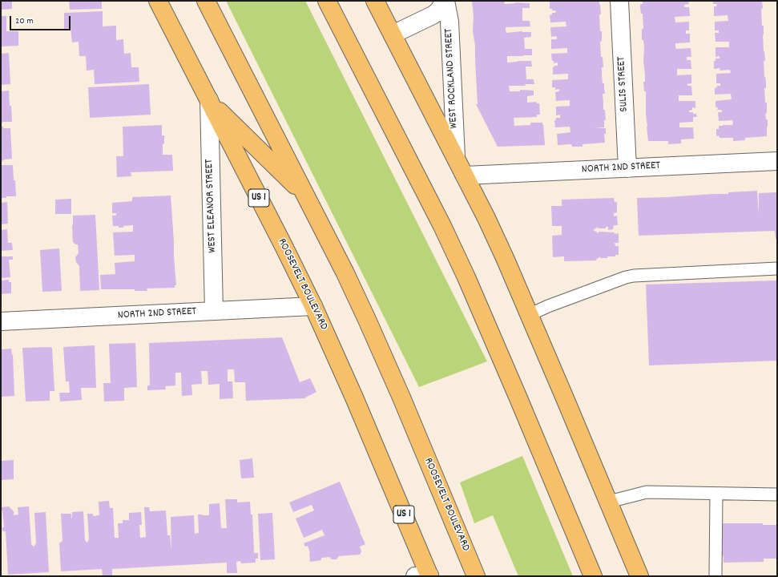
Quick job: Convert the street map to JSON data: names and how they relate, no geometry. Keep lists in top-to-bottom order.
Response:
{
  "streets": {
    "highway": ["US 1", "ROOSEVELT BOULEVARD"],
    "street": [
      "WEST ROCKLAND STREET",
      "SULIS STREET",
      "NORTH 2ND STREET",
      "WEST ELEANOR STREET"
    ]
  },
  "crossings": [
    ["SULIS STREET", "NORTH 2ND STREET"],
    ["NORTH 2ND STREET", "WEST ELEANOR STREET"],
    ["NORTH 2ND STREET", "ROOSEVELT BOULEVARD"],
    ["WEST ELEANOR STREET", "ROOSEVELT BOULEVARD"]
  ],
  "scale_bar": "20 m"
}
